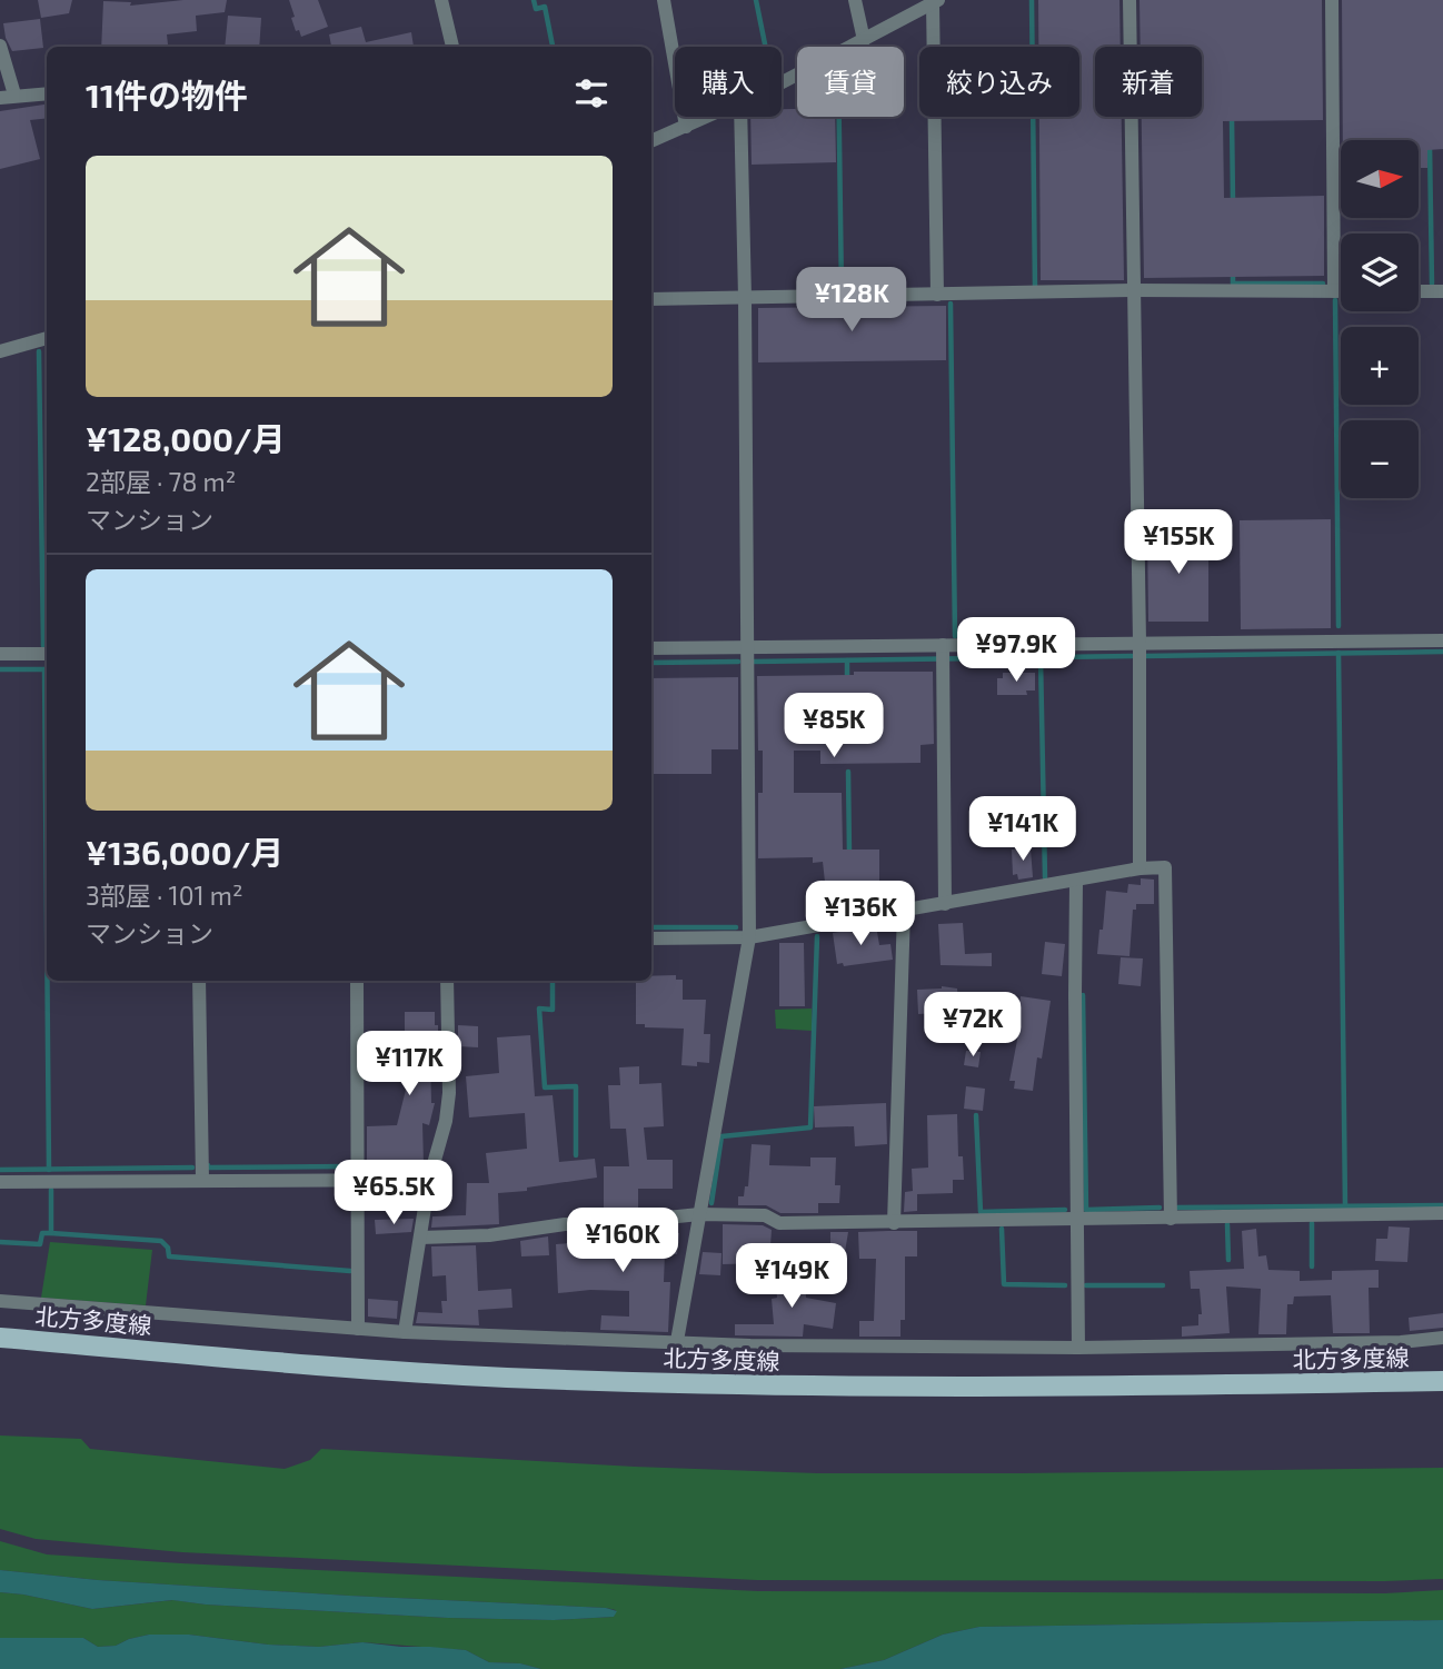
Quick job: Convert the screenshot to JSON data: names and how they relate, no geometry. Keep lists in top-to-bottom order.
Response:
{
  "streets": {
    "main road": ["北方多度線"]
  },
  "north": "right",
  "page": {
    "chip": [
      "購入",
      "賃貸",
      "絞り込み",
      "新着"
    ],
    "heading": "11件の物件",
    "map_buttons": ["+", "−"],
    "list": [
      {
        "name": "¥128,000/月",
        "note": "2部屋 · 78 m² · マンション"
      },
      {
        "name": "¥136,000/月",
        "note": "3部屋 · 101 m² · マンション"
      }
    ],
    "price": [
      "¥128K",
      "¥155K",
      "¥97.9K",
      "¥85K",
      "¥141K",
      "¥136K",
      "¥72K",
      "¥117K",
      "¥65.5K",
      "¥160K",
      "¥149K"
    ]
  }
}
